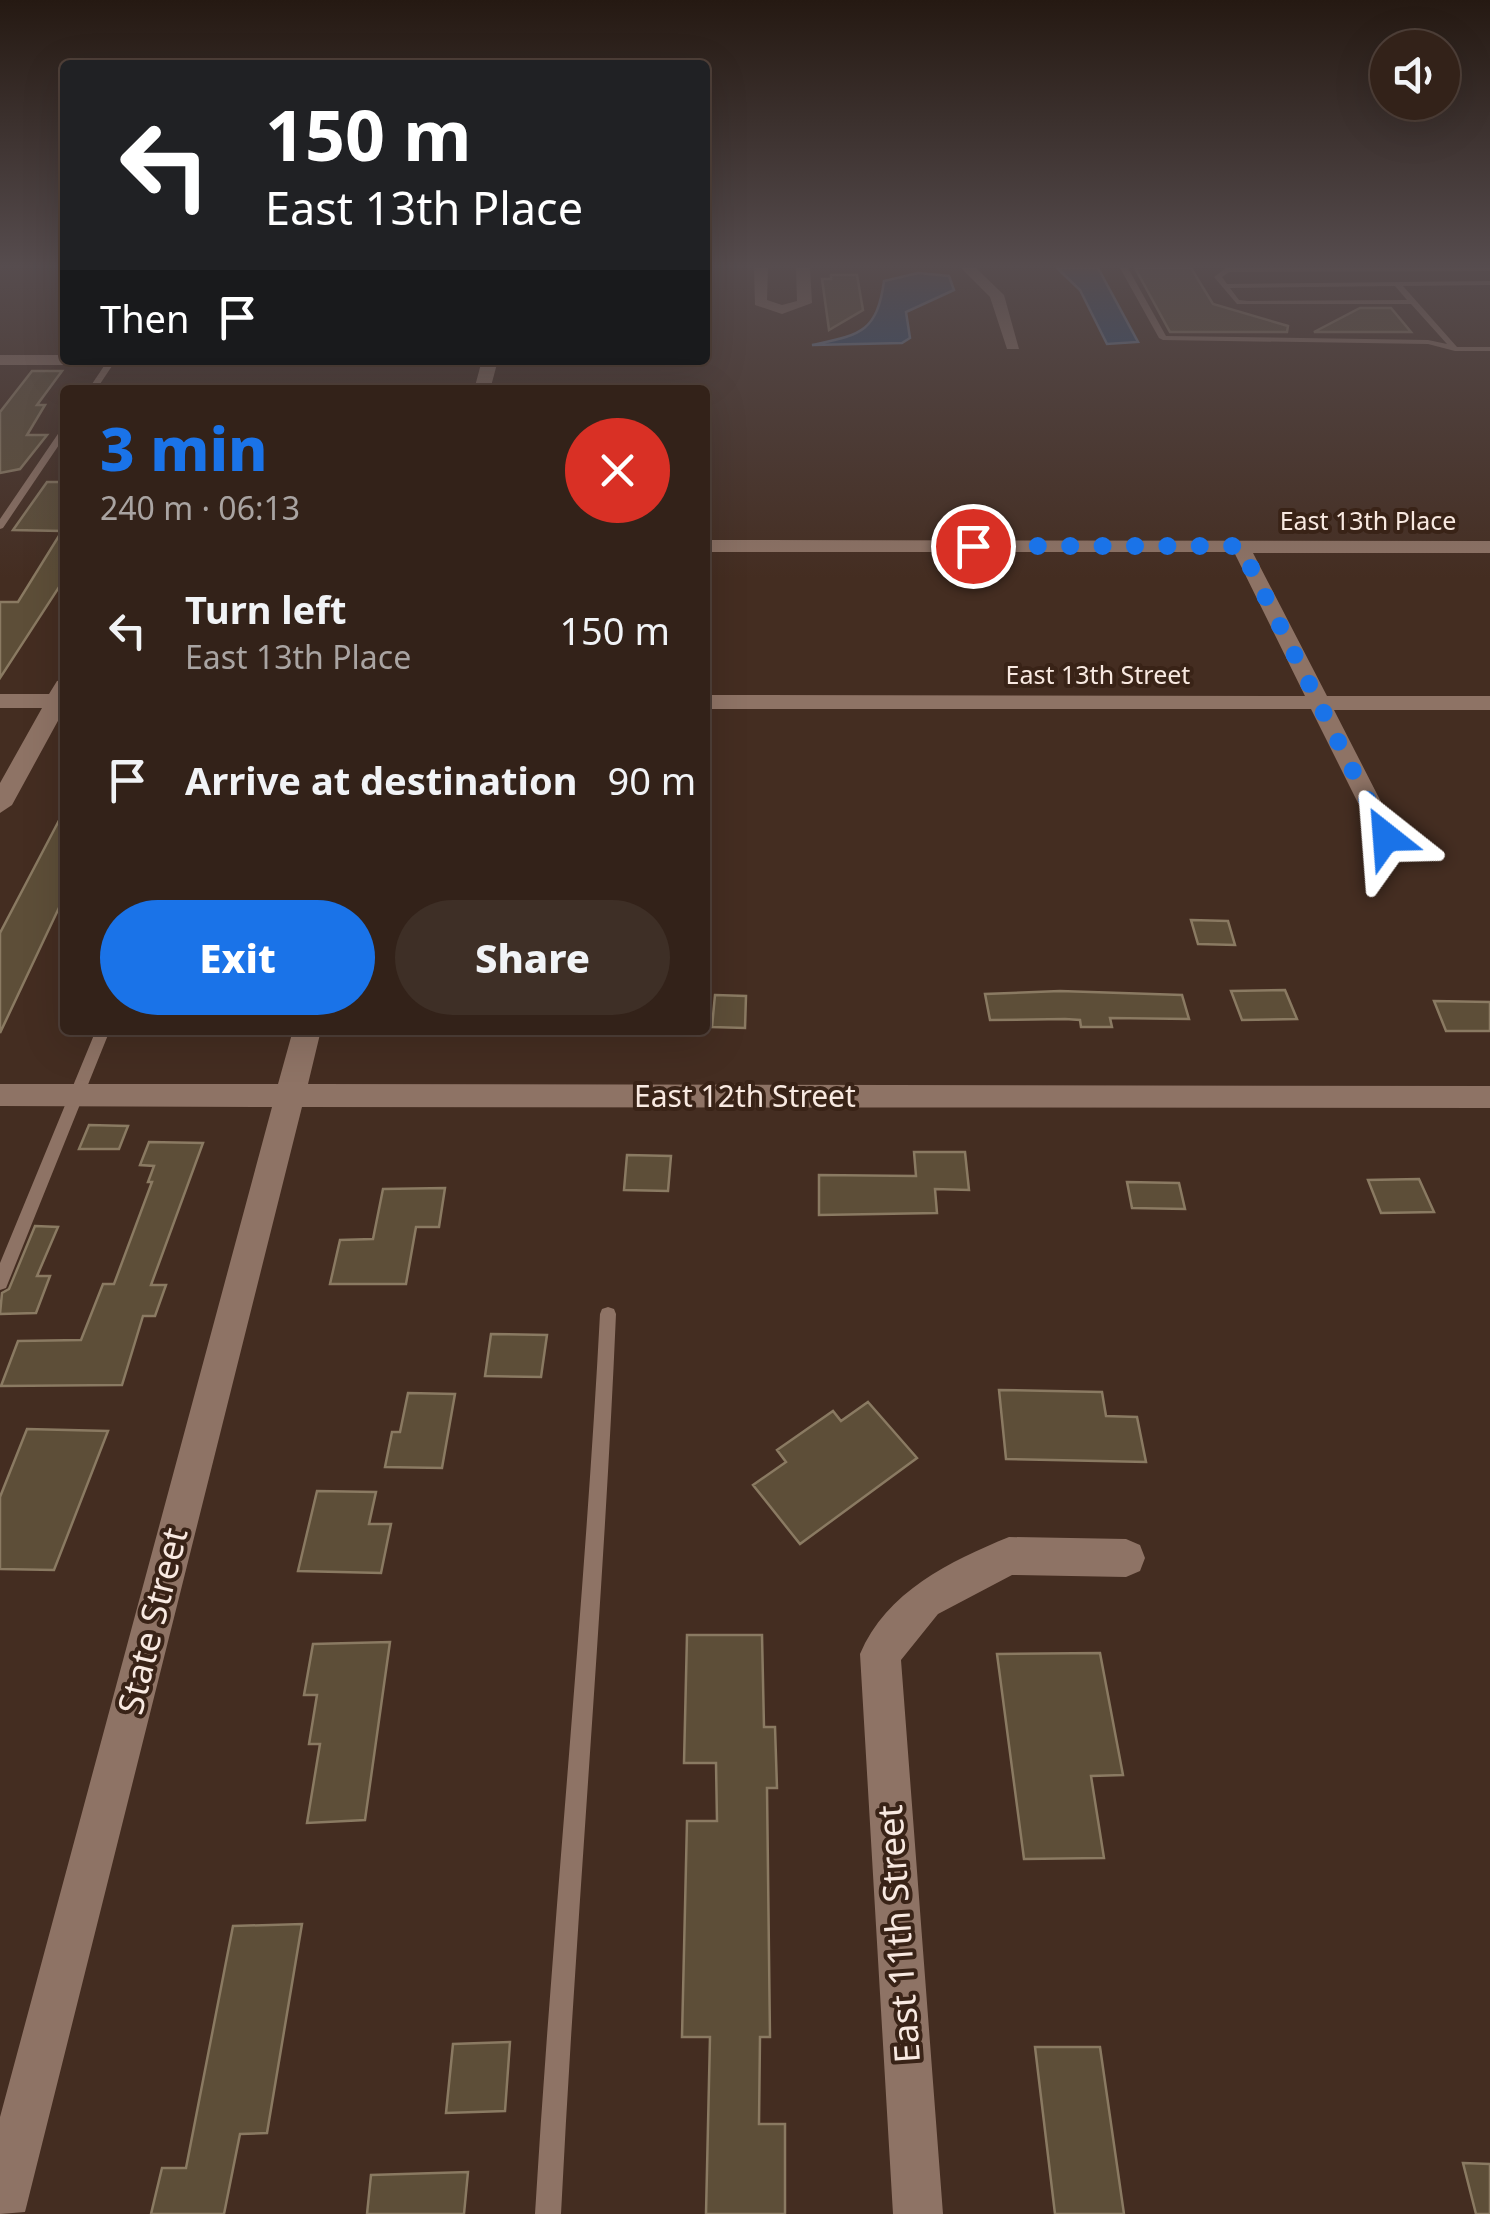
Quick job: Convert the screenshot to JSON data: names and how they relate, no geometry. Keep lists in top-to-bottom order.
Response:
{
  "streets": {
    "street": [
      "East 13th Place",
      "East 13th Street",
      "East 12th Street",
      "State Street",
      "East 11th Street"
    ]
  },
  "crossings": [
    ["East 12th Street", "State Street"]
  ],
  "page": {
    "turn": ["150 m", "East 13th Place"],
    "then": "Then",
    "heading": ["3 min", "240 m · 06:13"],
    "list": [
      {
        "name": "Turn left",
        "note": "East 13th Place",
        "value": "150 m"
      },
      {
        "name": "Arrive at destination",
        "value": "90 m"
      }
    ],
    "buttons": ["Exit", "Share"]
  }
}
